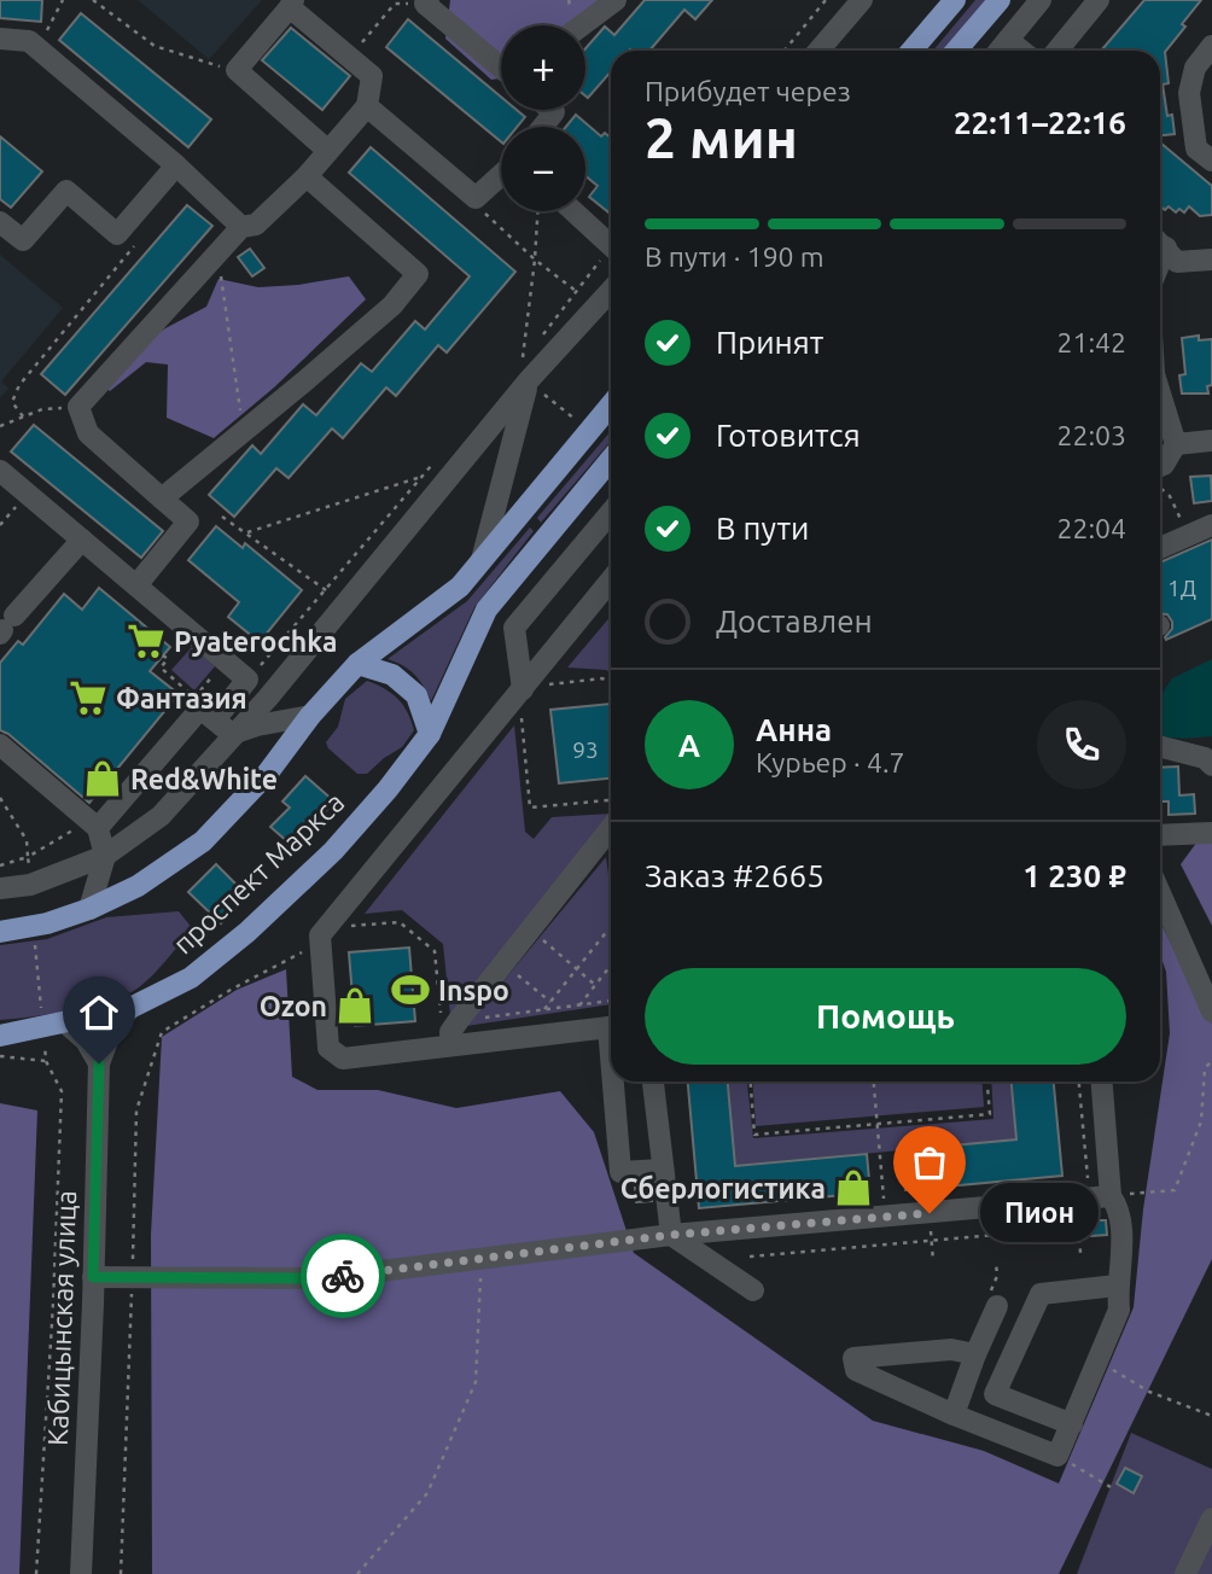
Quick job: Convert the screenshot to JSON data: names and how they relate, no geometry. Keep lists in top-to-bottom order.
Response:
{
  "streets": {
    "main road": ["проспект Маркса"],
    "street": ["Кабицынская улица"]
  },
  "places": {
    "supermarket": ["Pyaterochka", "Фантазия"],
    "shop": ["Red&White", "Ozon", "Сберлогистика"],
    "sports": ["Inspo"],
    "other": ["Пион"]
  },
  "house_numbers": ["1Д", "93"],
  "page": {
    "map_buttons": ["+", "−"],
    "heading": ["2 мин", "Прибудет через", "22:11–22:16"],
    "panel": [
      "Анна",
      "Курьер · 4.7",
      "Заказ #2665",
      "1 230 ₽"
    ],
    "bar": "В пути · 190 m",
    "list": [
      ["Принят", "21:42"],
      ["Готовится", "22:03"],
      ["В пути", "22:04"],
      "Доставлен"
    ],
    "round": "А",
    "buttons": "Помощь",
    "bubble": "Пион"
  }
}
